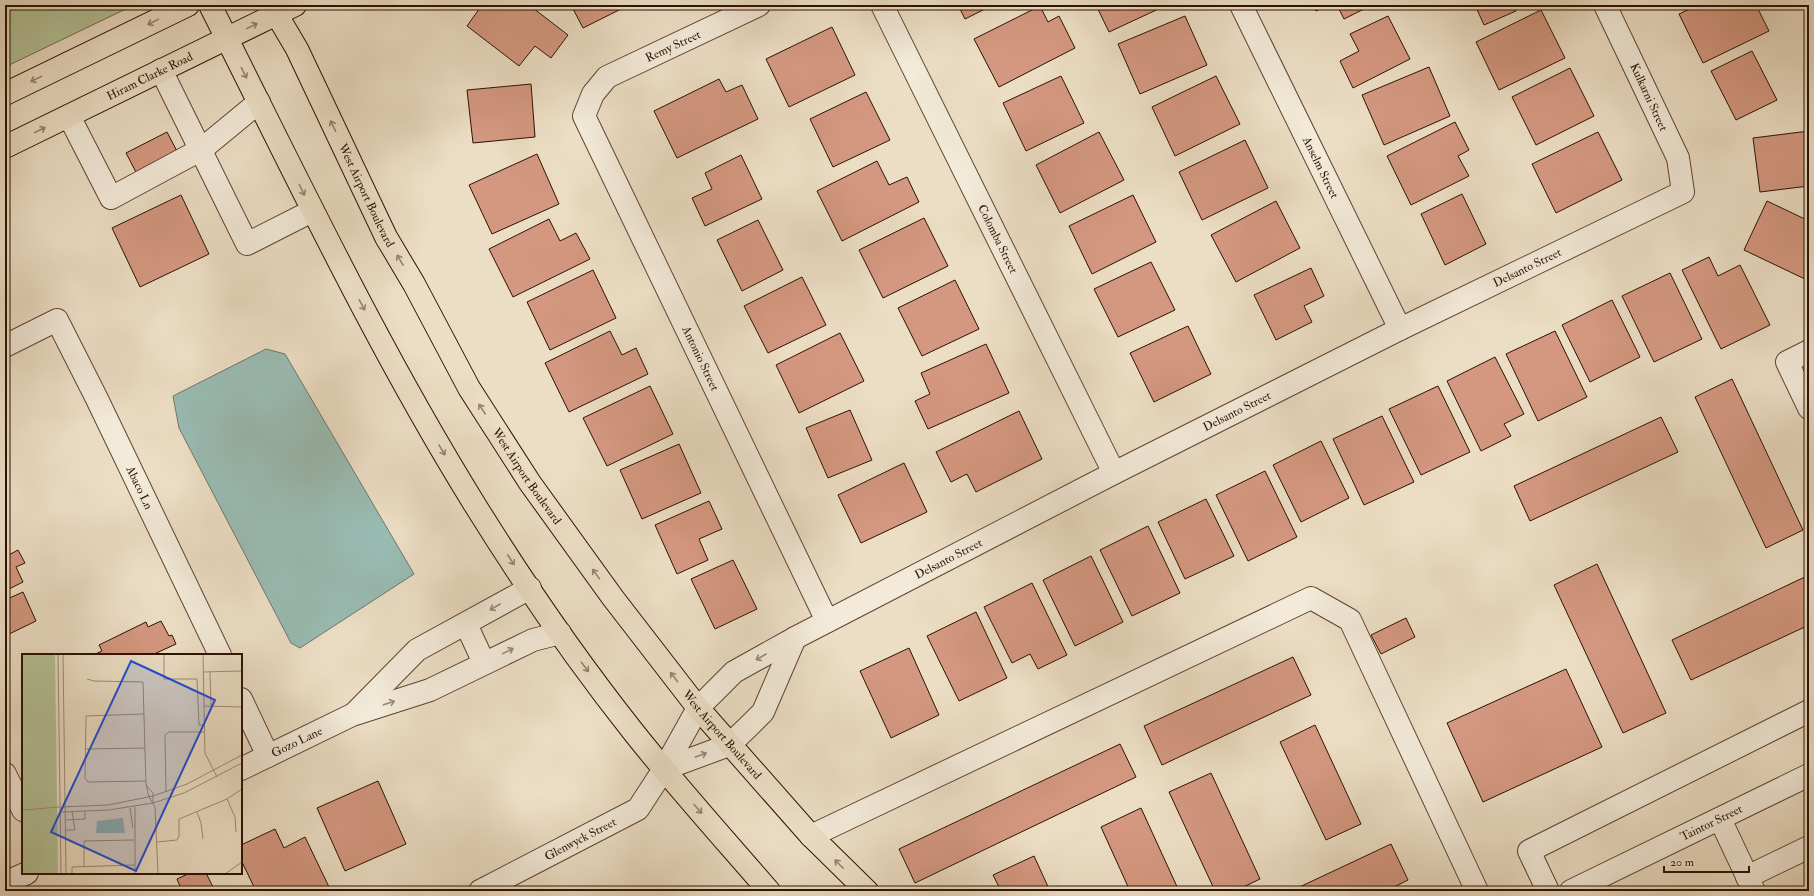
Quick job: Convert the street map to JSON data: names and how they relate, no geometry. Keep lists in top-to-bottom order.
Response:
{
  "streets": {
    "main road": ["Hiram Clarke Road", "West Airport Boulevard"],
    "street": [
      "Remy Street",
      "Kulkarni Street",
      "Anselm Street",
      "Colomba Street",
      "Delsanto Street",
      "Antonio Street",
      "Abaco Ln",
      "Gozo Lane",
      "Taintor Street",
      "Glenwyck Street"
    ]
  },
  "crossings": [
    ["Remy Street", "Antonio Street"],
    ["Hiram Clarke Road", "West Airport Boulevard"],
    ["Kulkarni Street", "Delsanto Street"],
    ["Anselm Street", "Delsanto Street"],
    ["West Airport Boulevard", "Delsanto Street"],
    ["Colomba Street", "Delsanto Street"],
    ["Delsanto Street", "Antonio Street"],
    ["Delsanto Street", "Glenwyck Street"]
  ],
  "scale_bar": "20 m"
}
